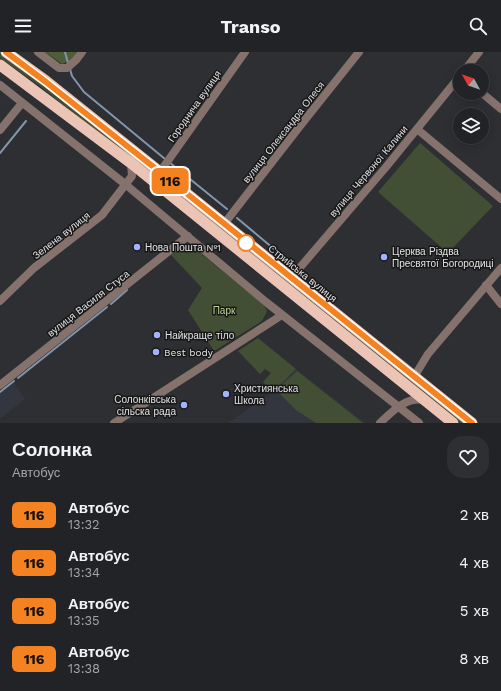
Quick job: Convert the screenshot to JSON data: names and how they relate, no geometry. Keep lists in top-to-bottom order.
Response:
{
  "streets": {
    "highway": ["Стрийська вулиця"],
    "street": [
      "Городнича вулиця",
      "вулиця Олександра Олеся",
      "вулиця Червоної Калини",
      "Зелена вулиця",
      "вулиця Василя Стуса"
    ]
  },
  "crossings": [
    ["Городнича вулиця", "Стрийська вулиця"],
    ["вулиця Олександра Олеся", "Стрийська вулиця"],
    ["вулиця Червоної Калини", "Стрийська вулиця"]
  ],
  "parks": ["Парк"],
  "places": [
    "Нова Пошта №1",
    "Церква Різдва Пресвятої Богородиці",
    "Найкраще тіло",
    "Best body",
    "Християнська Школа",
    "Солонківська сільска рада"
  ],
  "lines": ["bus line 116"],
  "north": "top left",
  "page": {
    "header": "Transo",
    "on_map": "116",
    "heading": ["Солонка", "Автобус"],
    "list": [
      {
        "mark": "116",
        "name": "Автобус",
        "note": "13:32",
        "value": "2 хв"
      },
      {
        "mark": "116",
        "name": "Автобус",
        "note": "13:34",
        "value": "4 хв"
      },
      {
        "mark": "116",
        "name": "Автобус",
        "note": "13:35",
        "value": "5 хв"
      },
      {
        "mark": "116",
        "name": "Автобус",
        "note": "13:38",
        "value": "8 хв"
      }
    ]
  }
}
